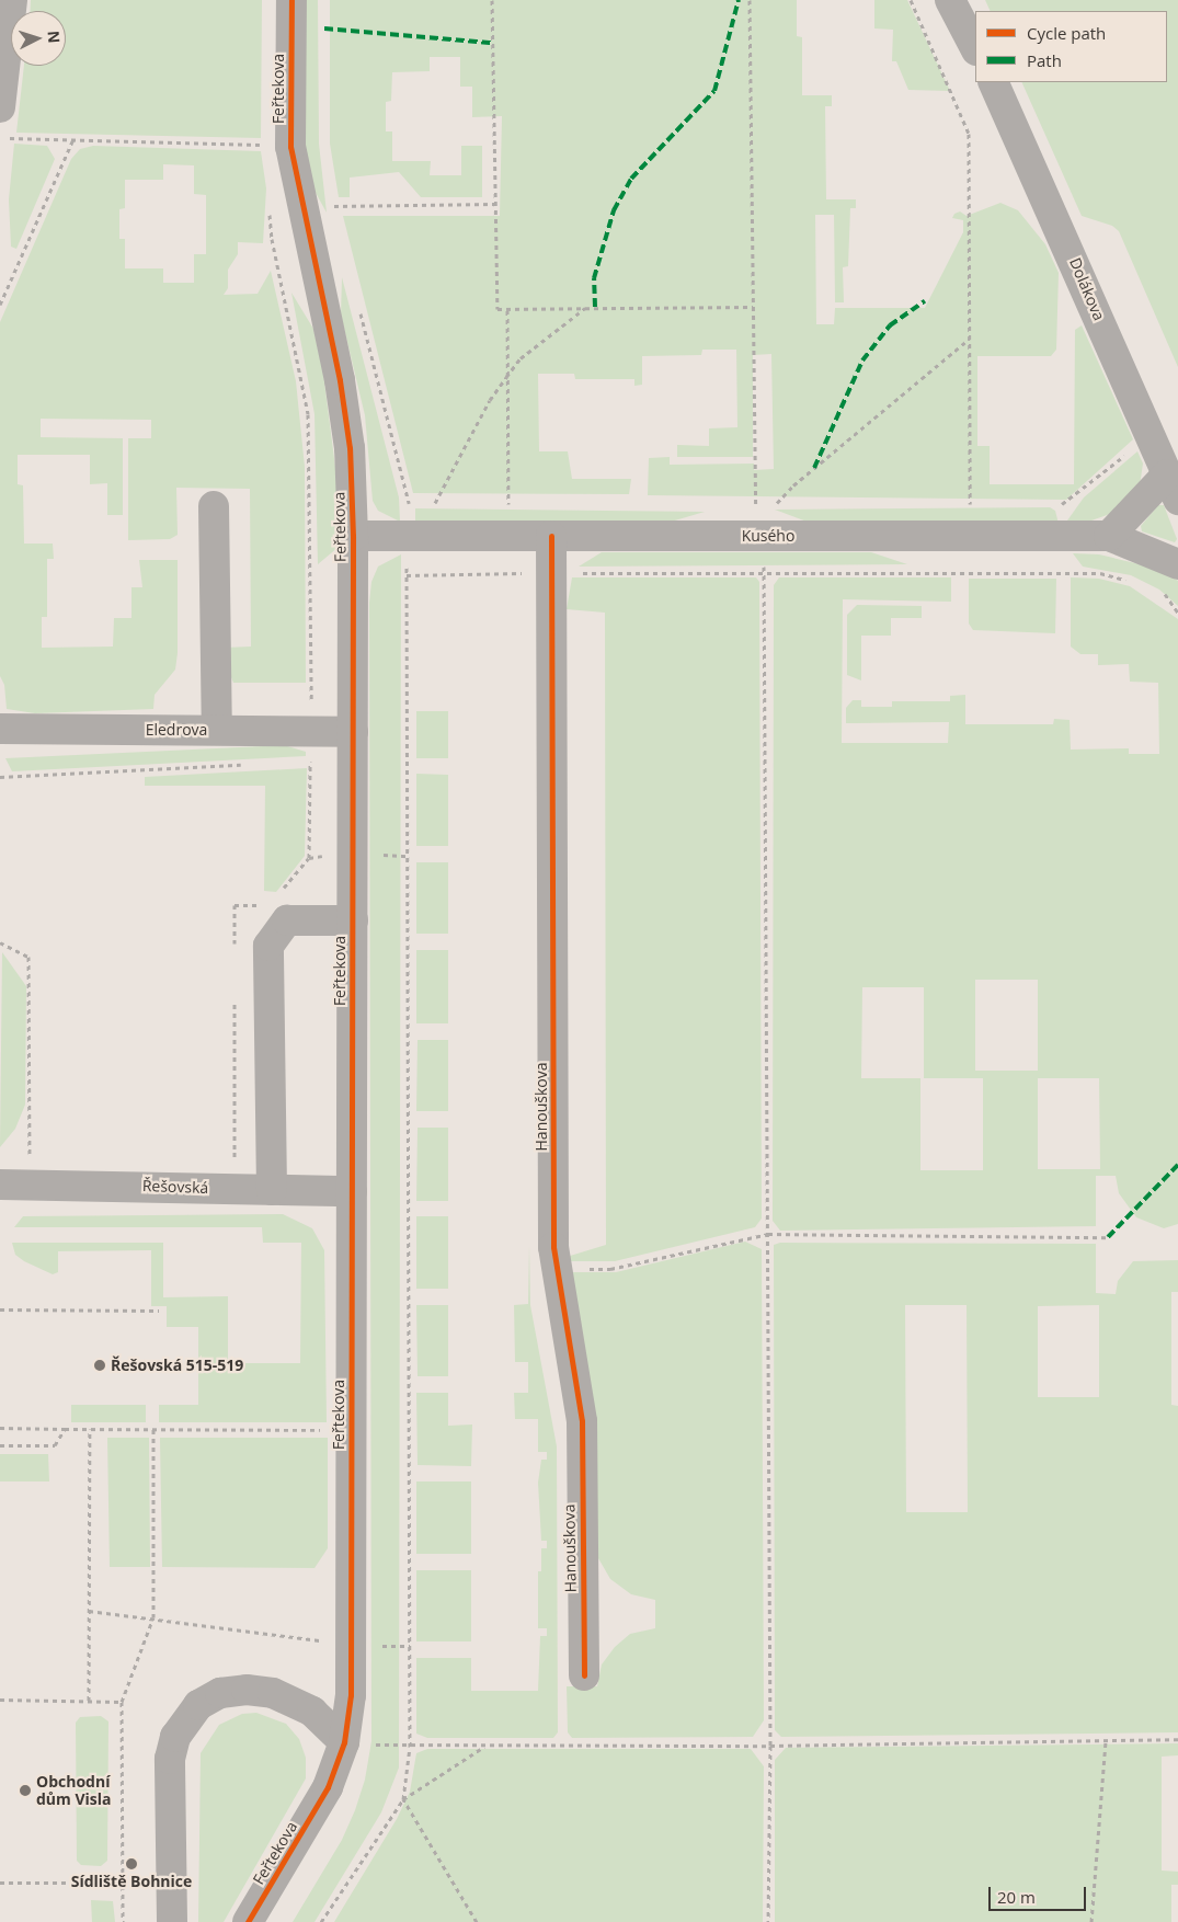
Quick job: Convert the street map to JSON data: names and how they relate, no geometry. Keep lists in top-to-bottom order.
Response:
{
  "streets": {
    "street": [
      "Feřtekova",
      "Dolákova",
      "Kusého",
      "Eledrova",
      "Hanouškova",
      "Řešovská"
    ]
  },
  "crossings": [
    ["Feřtekova", "Kusého"],
    ["Feřtekova", "Eledrova"],
    ["Feřtekova", "Řešovská"],
    ["Kusého", "Hanouškova"]
  ],
  "places": ["Řešovská 515-519", "Obchodní dům Visla", "Sídliště Bohnice"],
  "legend": ["Cycle path", "Path"],
  "scale_bar": "20 m",
  "north": "right"
}
